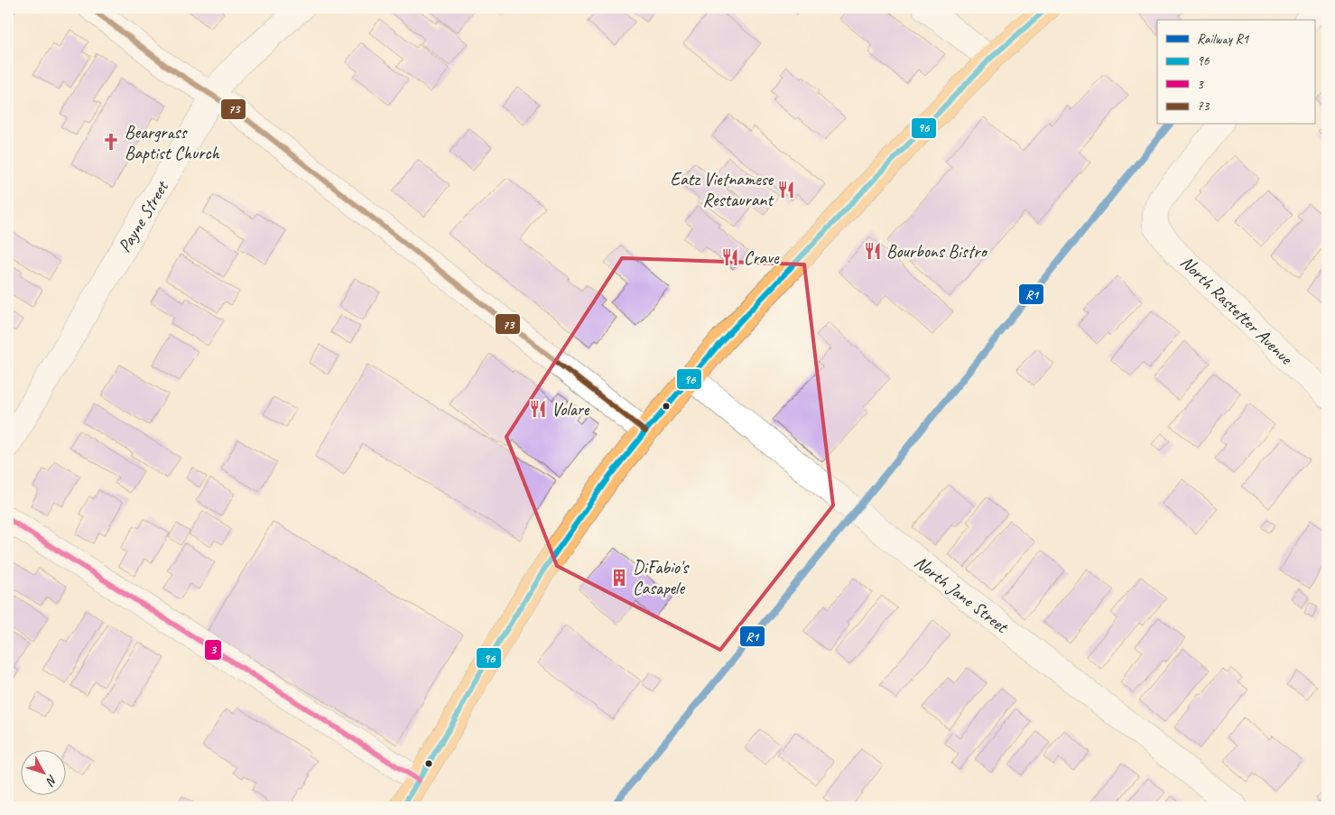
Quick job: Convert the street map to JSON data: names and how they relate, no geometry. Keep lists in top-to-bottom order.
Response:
{
  "streets": {
    "street": ["Payne Street", "North Rastetter Avenue", "North Jane Street"]
  },
  "places": {
    "church": ["Beargrass Baptist Church"],
    "restaurant": [
      "Eatz Vietnamese Restaurant",
      "Bourbons Bistro",
      "Crave",
      "Volare"
    ],
    "building": ["DiFabio's Casapele"]
  },
  "lines": [
    "transit line 96",
    "transit line 73",
    "rail line R1",
    "transit line 3"
  ],
  "legend": [
    "Railway R1",
    "96",
    "3",
    "73"
  ],
  "north": "bottom right"
}
